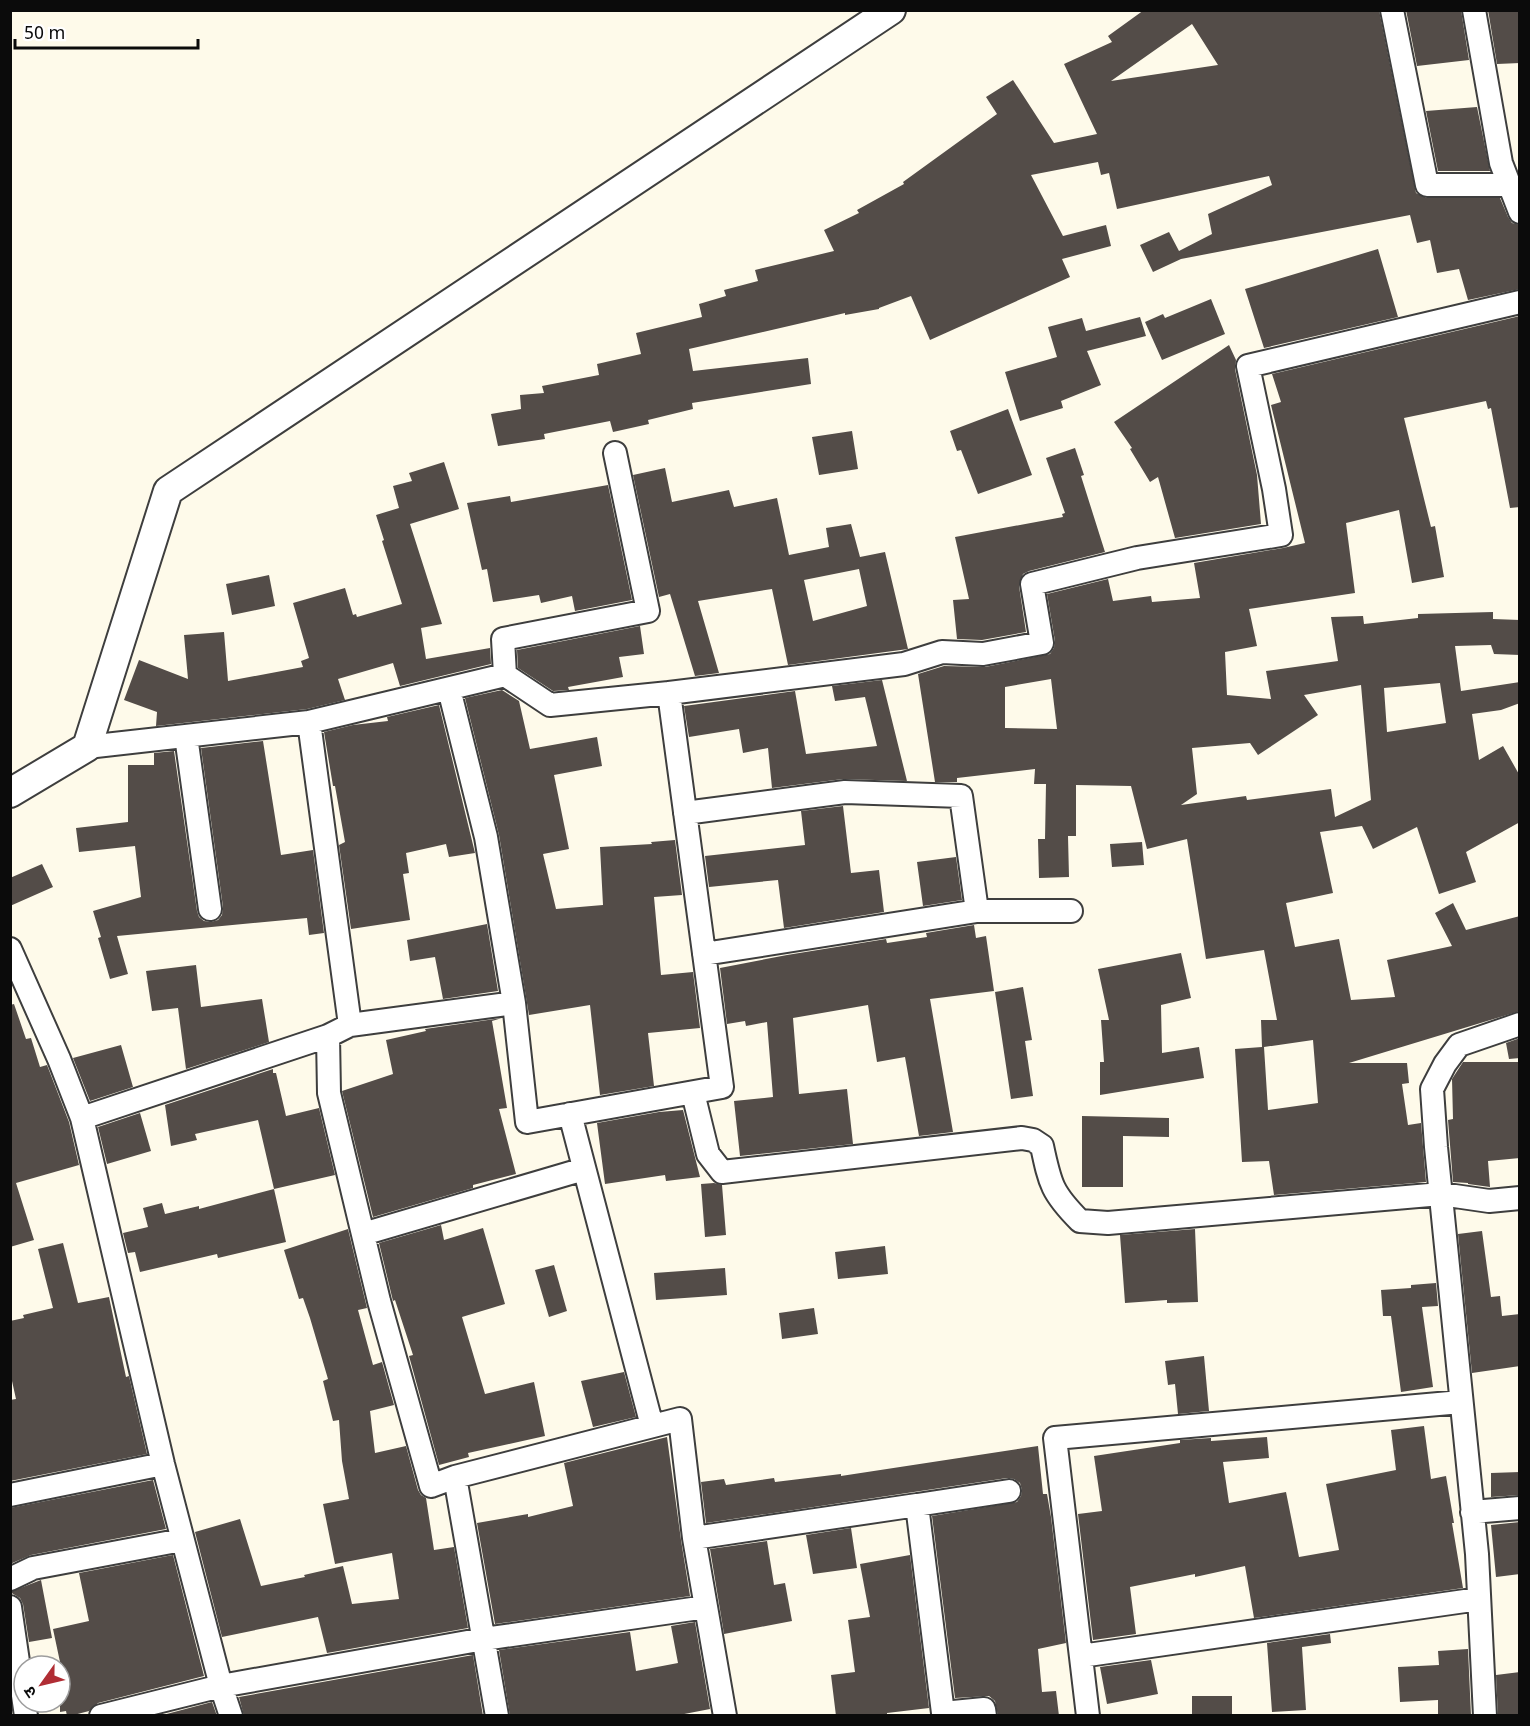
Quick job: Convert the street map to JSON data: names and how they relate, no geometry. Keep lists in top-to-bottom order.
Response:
{
  "scale_bar": "50 m",
  "north": "bottom left"
}
